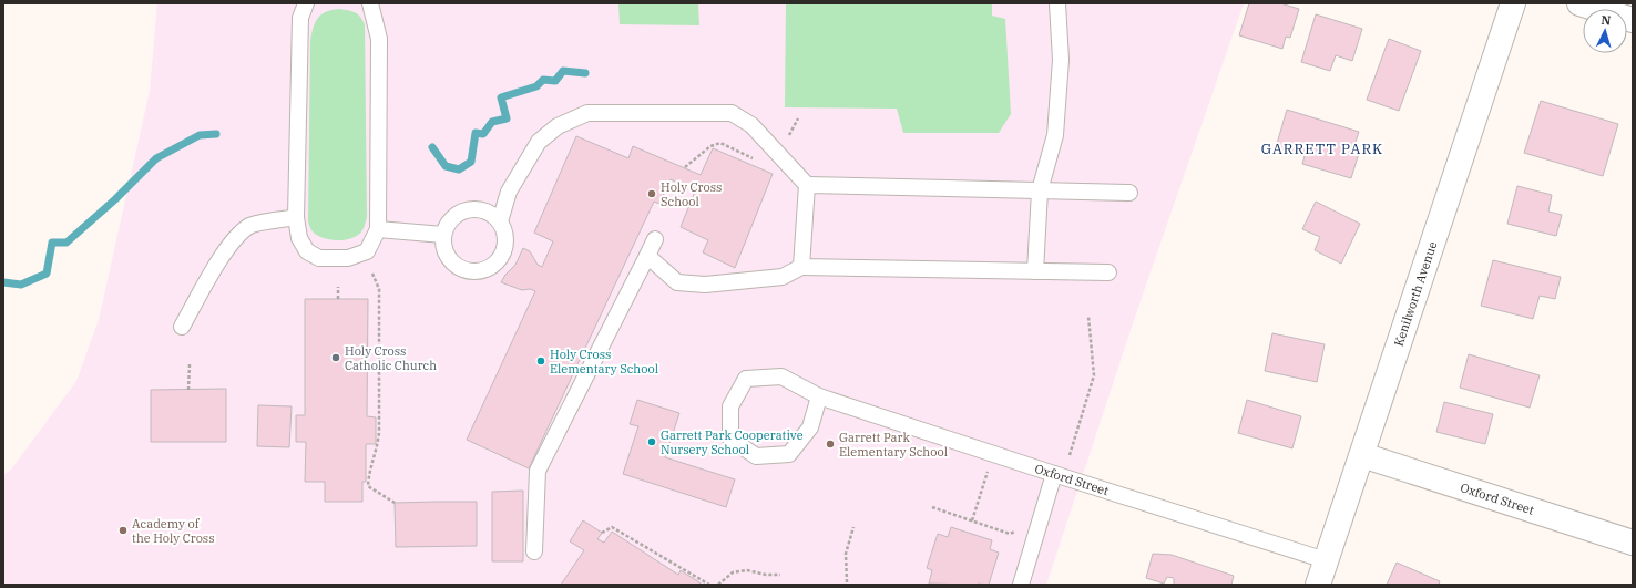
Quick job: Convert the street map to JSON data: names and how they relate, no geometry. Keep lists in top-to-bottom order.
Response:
{
  "streets": {
    "street": ["Kenilworth Avenue", "Oxford Street"]
  },
  "crossings": [
    ["Kenilworth Avenue", "Oxford Street"]
  ],
  "districts": ["GARRETT PARK"],
  "places": [
    "Holy Cross School",
    "Holy Cross Catholic Church",
    "Holy Cross Elementary School",
    "Garrett Park Cooperative Nursery School",
    "Garrett Park Elementary School",
    "Academy of the Holy Cross"
  ],
  "north": "top"
}
